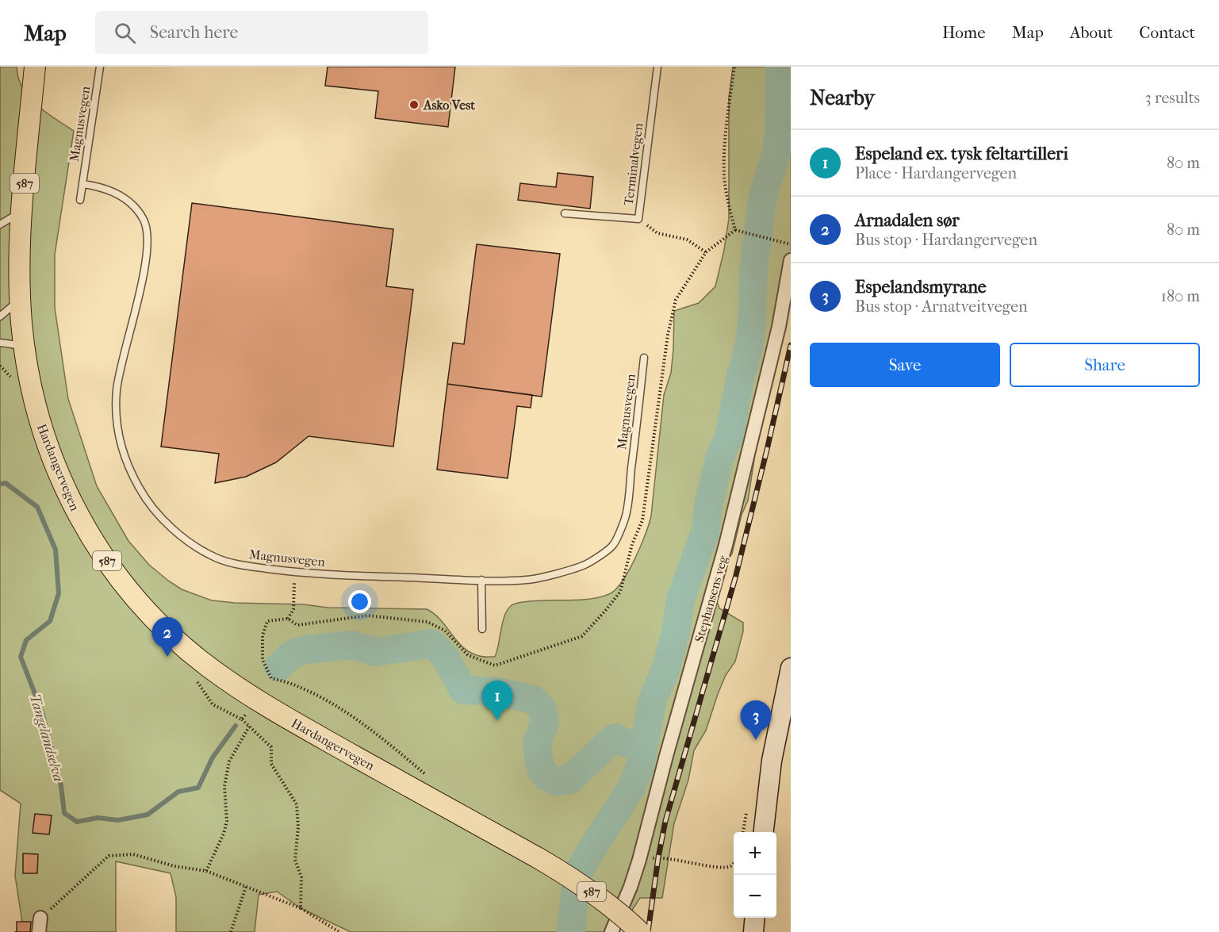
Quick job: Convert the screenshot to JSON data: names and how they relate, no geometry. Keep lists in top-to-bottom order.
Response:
{
  "streets": {
    "main road": ["587", "Hardangervegen"],
    "street": ["Stephansens veg"],
    "lane": ["Magnusvegen", "Terminalvegen"]
  },
  "water": ["Tangelandselva"],
  "places": ["Asko Vest"],
  "page": {
    "header": "Map",
    "search": "Search here",
    "nav": [
      "Home",
      "Map",
      "About",
      "Contact"
    ],
    "heading": ["Nearby", "3 results"],
    "list": [
      {
        "mark": "1",
        "name": "Espeland ex. tysk feltartilleri",
        "note": "Place · Hardangervegen",
        "value": "80 m"
      },
      {
        "mark": "2",
        "name": "Arnadalen sør",
        "note": "Bus stop · Hardangervegen",
        "value": "80 m"
      },
      {
        "mark": "3",
        "name": "Espelandsmyrane",
        "note": "Bus stop · Arnatveitvegen",
        "value": "180 m"
      }
    ],
    "buttons": ["Save", "Share"],
    "pins": ["2", "1", "3"],
    "map_buttons": ["+", "−"]
  }
}
